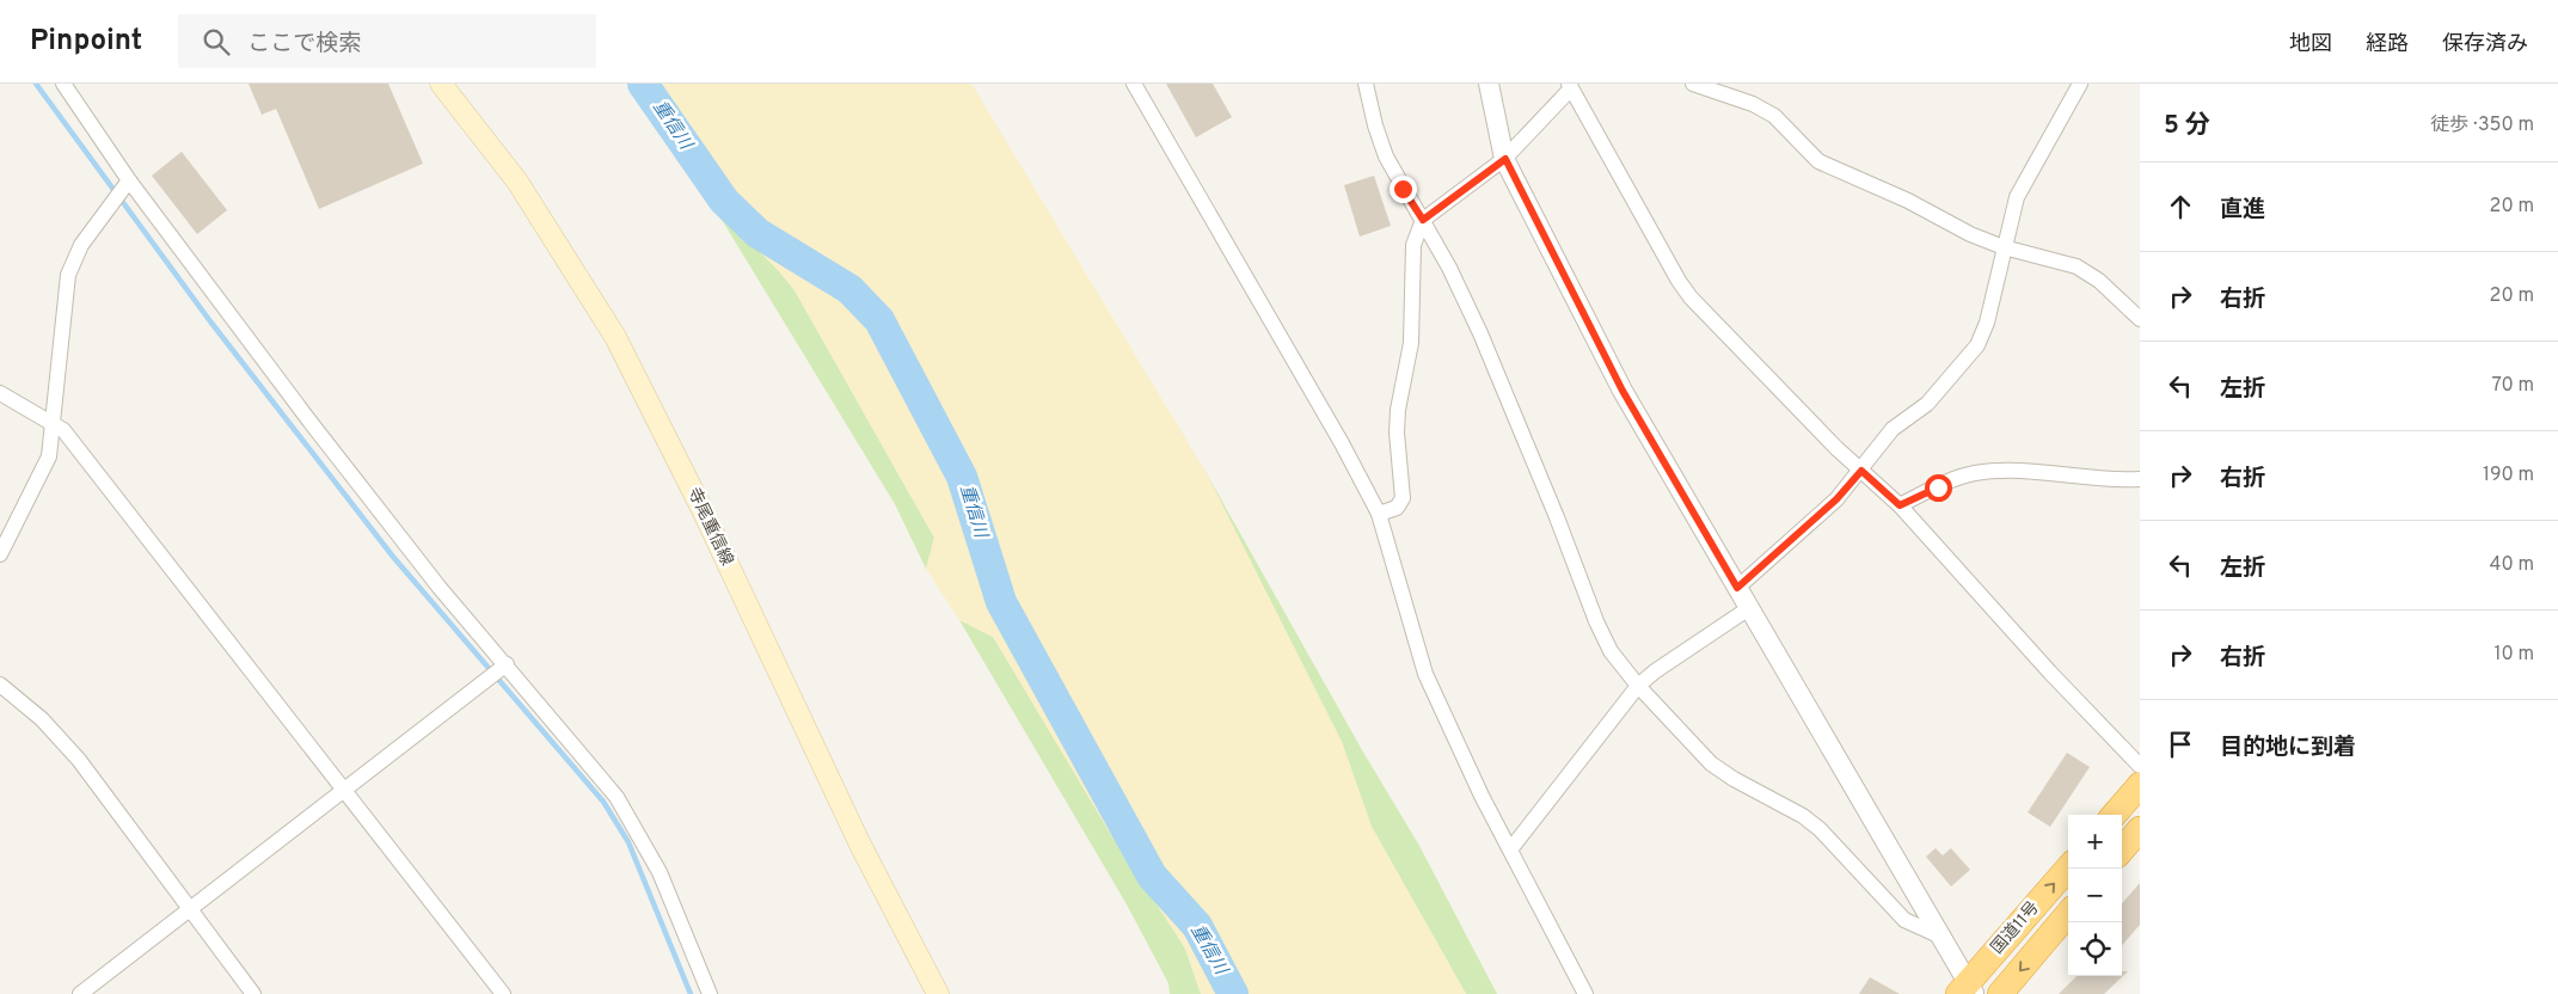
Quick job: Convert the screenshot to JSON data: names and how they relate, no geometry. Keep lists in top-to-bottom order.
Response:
{
  "streets": {
    "highway": ["国道11号"],
    "main road": ["寺尾重信線"]
  },
  "water": ["重信川"],
  "page": {
    "header": "Pinpoint",
    "search": "ここで検索",
    "nav": ["地図", "経路", "保存済み"],
    "heading": ["5 分", "徒歩 · 350 m"],
    "list": [
      ["直進", "20 m"],
      ["右折", "20 m"],
      ["左折", "70 m"],
      ["右折", "190 m"],
      ["左折", "40 m"],
      ["右折", "10 m"],
      "目的地に到着"
    ],
    "map_buttons": ["+", "−"]
  }
}
